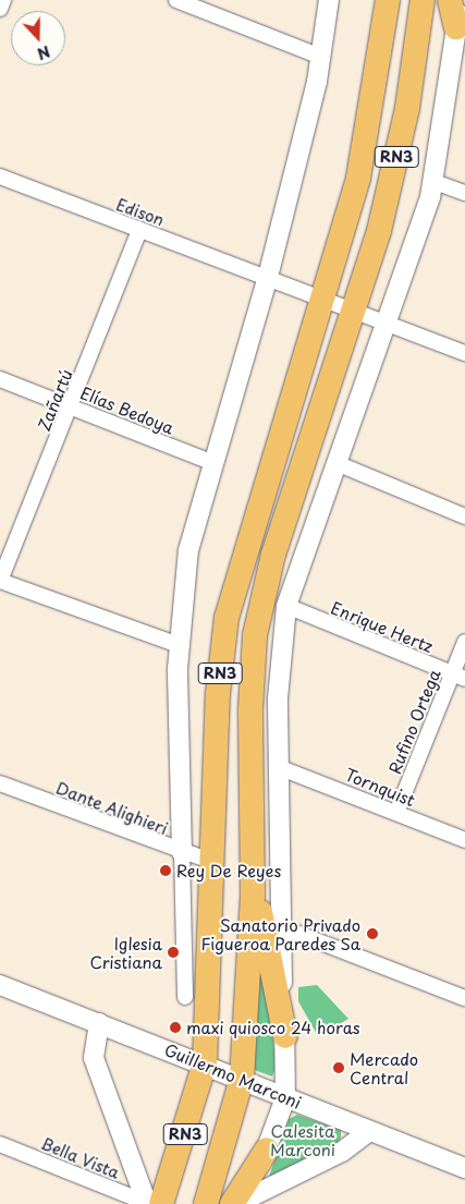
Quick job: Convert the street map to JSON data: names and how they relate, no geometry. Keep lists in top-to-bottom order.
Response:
{
  "streets": {
    "highway": ["RN3"],
    "street": [
      "Edison",
      "Zañartú",
      "Elías Bedoya",
      "Enrique Hertz",
      "Rufino Ortega",
      "Tornquist",
      "Dante Alighieri",
      "Guillermo Marconi",
      "Bella Vista"
    ]
  },
  "crossings": [
    ["RN3", "Edison"],
    ["RN3", "Dante Alighieri"],
    ["RN3", "Guillermo Marconi"],
    ["Edison", "Zañartú"],
    ["Zañartú", "Elías Bedoya"],
    ["Enrique Hertz", "Rufino Ortega"],
    ["Rufino Ortega", "Tornquist"]
  ],
  "parks": ["Calesita Marconi"],
  "places": [
    "Rey De Reyes",
    "Sanatorio Privado Figueroa Paredes Sa",
    "Iglesia Cristiana",
    "maxi quiosco 24 horas",
    "Mercado Central"
  ],
  "north": "bottom"
}
